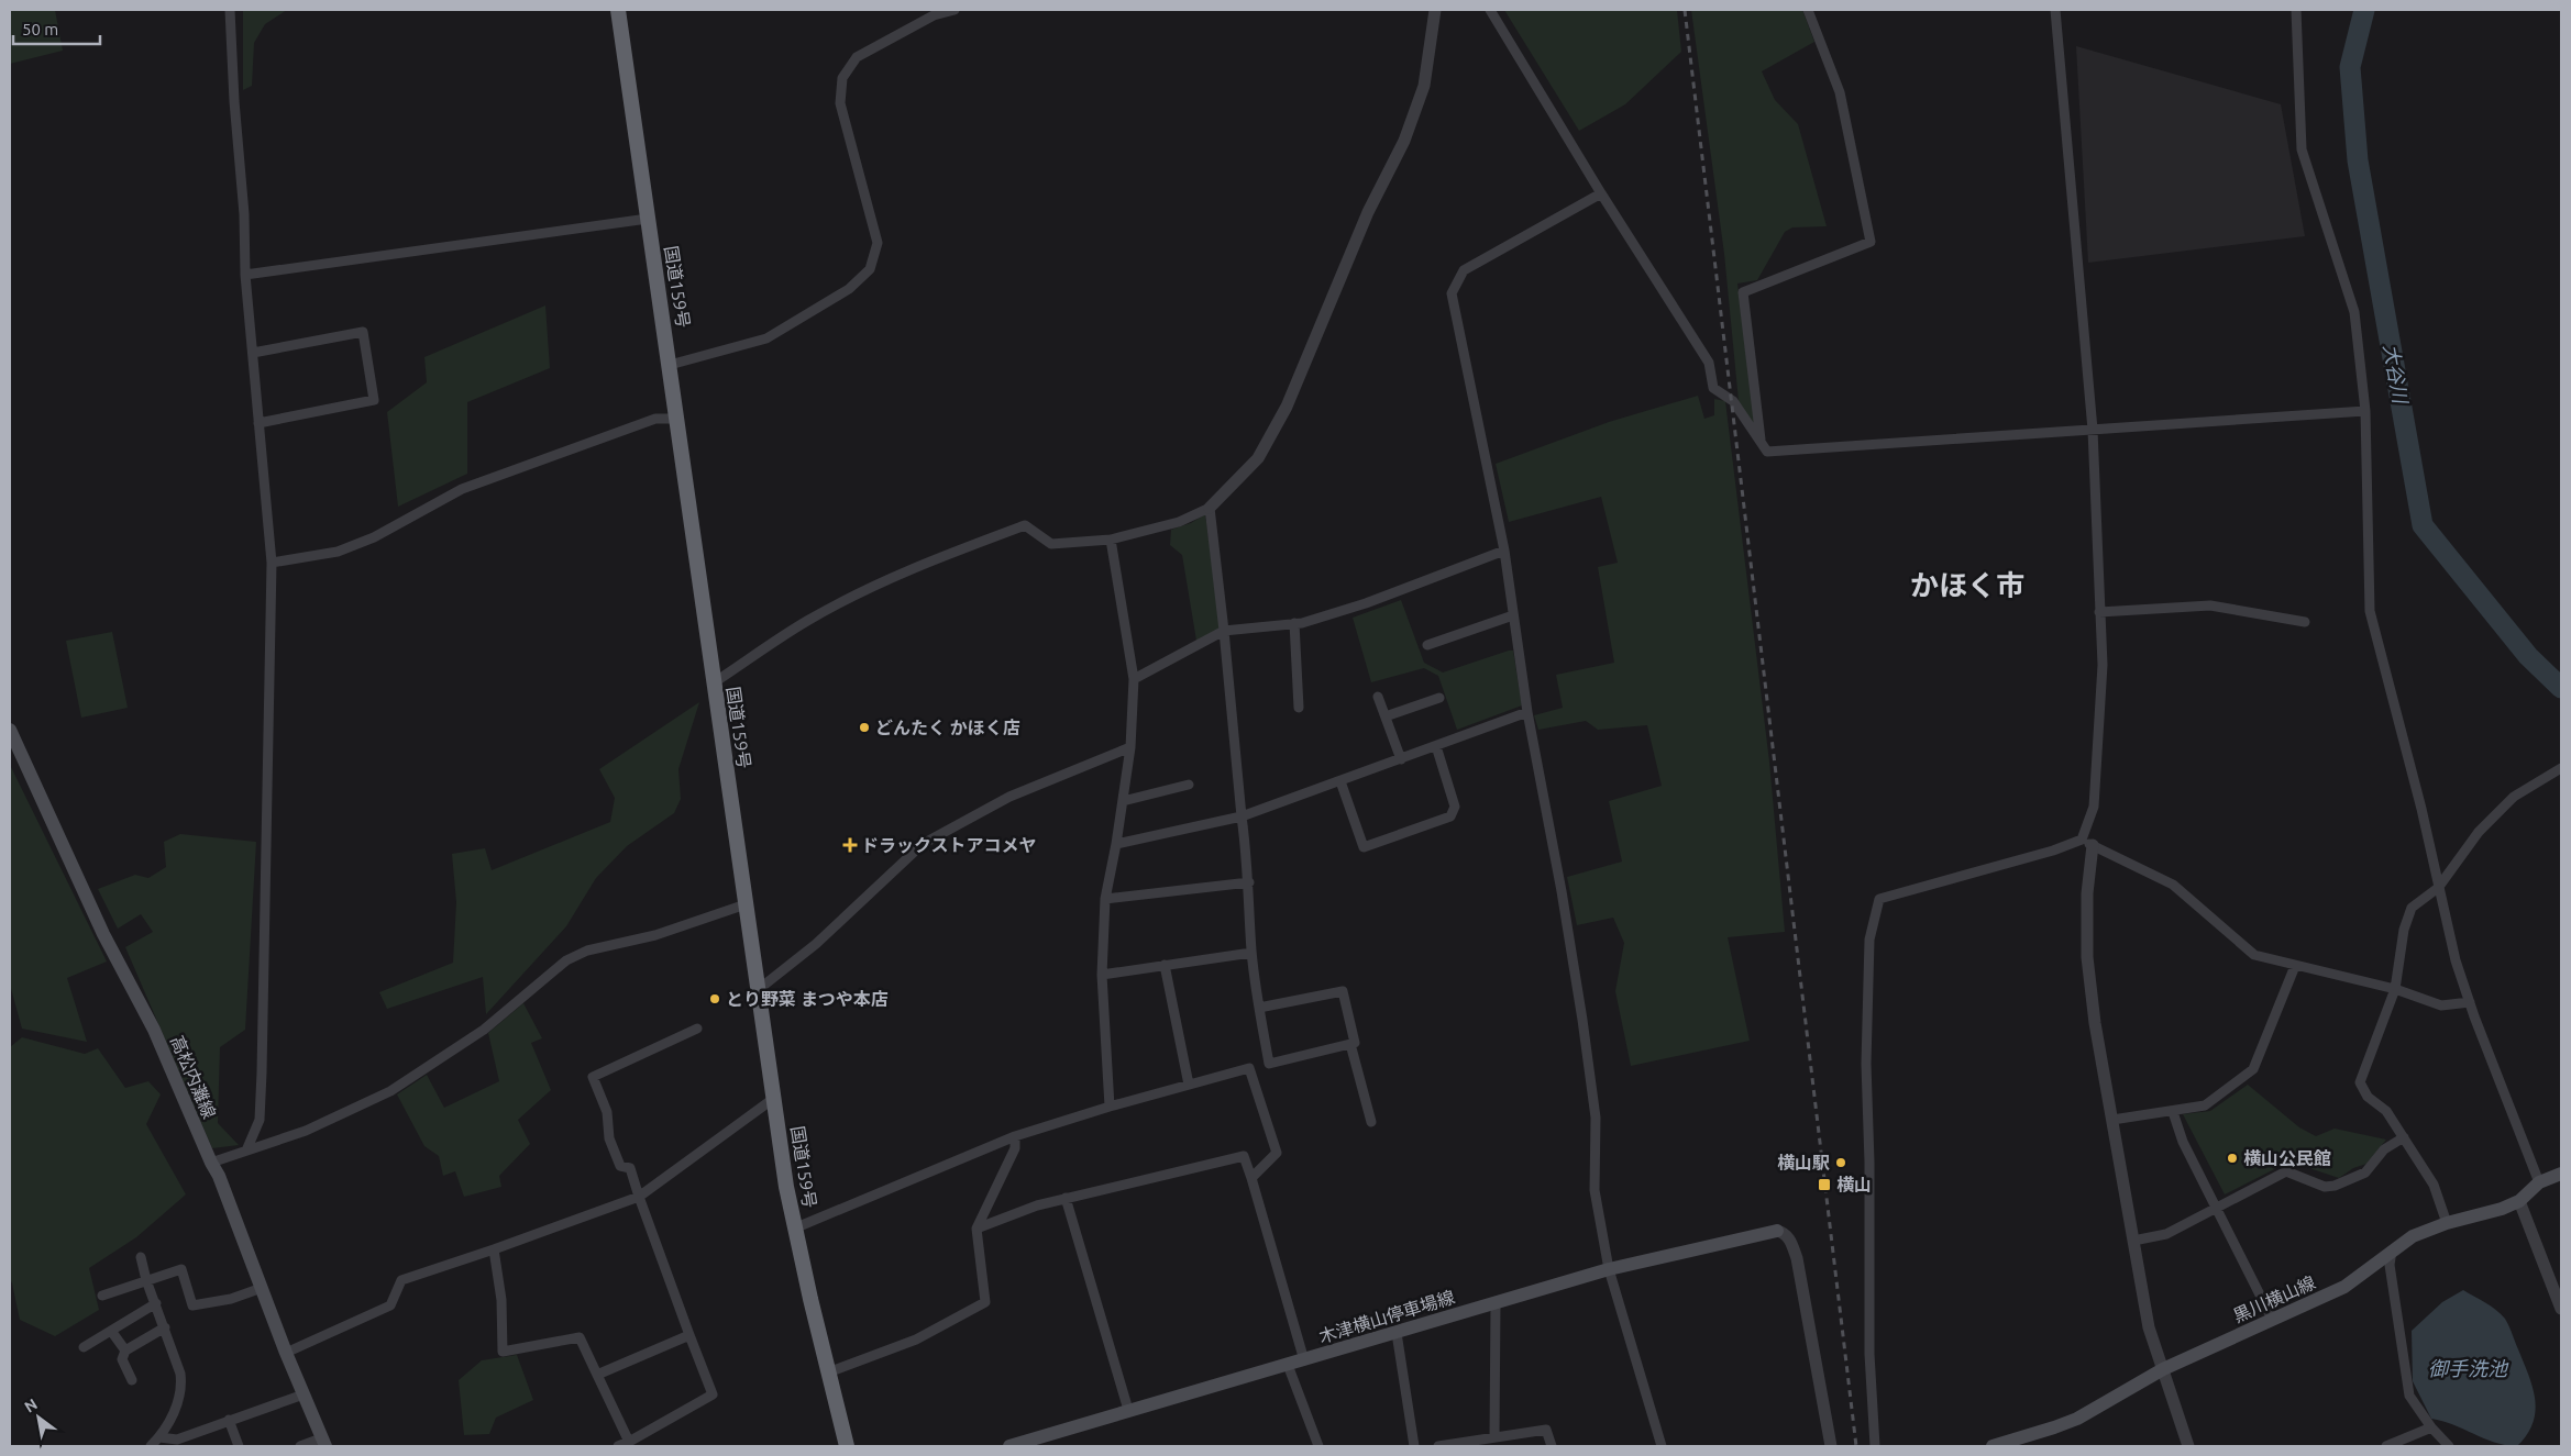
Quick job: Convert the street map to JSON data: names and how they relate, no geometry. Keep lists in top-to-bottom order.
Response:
{
  "streets": {
    "highway": ["国道159号"],
    "main road": ["高松内灘線", "黒川横山線", "木津横山停車場線"]
  },
  "districts": ["かほく市"],
  "water": ["大谷川", "御手洗池"],
  "places": {
    "other": [
      "どんたく かほく店",
      "とり野菜 まつや本店",
      "横山公民館",
      "横山駅"
    ],
    "health": ["ドラックストアコメヤ"],
    "transit": ["横山"]
  },
  "scale_bar": "50 m",
  "north": "top left"
}
